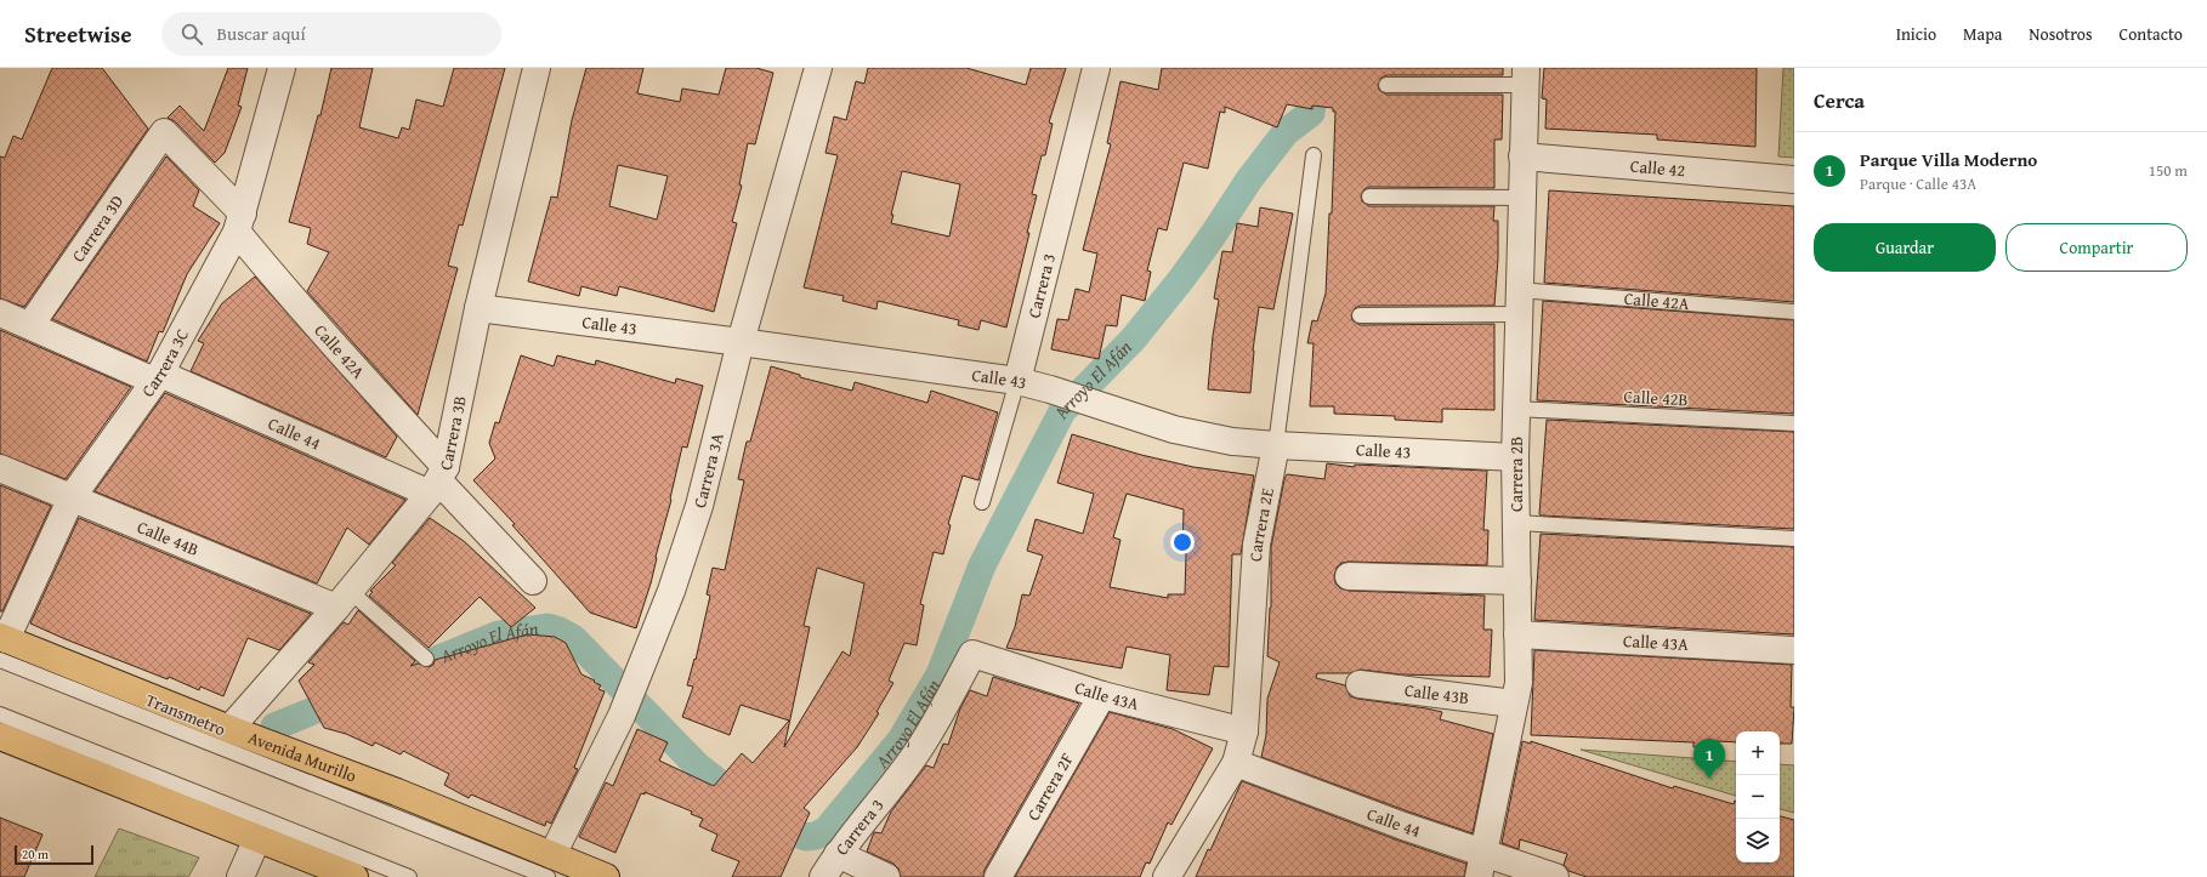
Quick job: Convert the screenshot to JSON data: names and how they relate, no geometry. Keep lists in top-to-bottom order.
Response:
{
  "streets": {
    "main road": ["Avenida Murillo"],
    "street": [
      "Calle 42",
      "Carrera 3D",
      "Carrera 3",
      "Calle 42A",
      "Calle 43",
      "Carrera 3C",
      "Carrera 3B",
      "Calle 44",
      "Carrera 3A",
      "Carrera 2B",
      "Carrera 2E",
      "Calle 44B",
      "Calle 43A",
      "Calle 43B",
      "Carrera 2F"
    ],
    "lane": ["Calle 42B", "Transmetro"]
  },
  "crossings": [
    ["Calle 42", "Carrera 2B"],
    ["Carrera 3D", "Calle 42A"],
    ["Carrera 3D", "Calle 44"],
    ["Carrera 3", "Calle 43"],
    ["Carrera 3", "Calle 43A"],
    ["Calle 42A", "Carrera 3C"],
    ["Calle 42A", "Carrera 3B"],
    ["Calle 42A", "Calle 44"],
    ["Calle 42A", "Carrera 2B"],
    ["Calle 43", "Carrera 3B"],
    ["Calle 43", "Carrera 3A"],
    ["Calle 43", "Carrera 2B"],
    ["Calle 43", "Carrera 2E"],
    ["Carrera 3C", "Calle 44"],
    ["Carrera 3C", "Calle 44B"],
    ["Carrera 3C", "Transmetro"],
    ["Carrera 3C", "Avenida Murillo"],
    ["Calle 42B", "Carrera 2B"],
    ["Carrera 3B", "Calle 44"],
    ["Carrera 3B", "Calle 44B"],
    ["Carrera 3B", "Avenida Murillo"],
    ["Calle 44", "Carrera 2B"],
    ["Calle 44", "Carrera 2E"],
    ["Carrera 3A", "Transmetro"],
    ["Carrera 3A", "Avenida Murillo"],
    ["Carrera 2B", "Calle 43A"],
    ["Carrera 2B", "Calle 43B"],
    ["Carrera 2E", "Calle 43A"],
    ["Calle 43A", "Carrera 2F"],
    ["Transmetro", "Avenida Murillo"]
  ],
  "water": ["Arroyo El Afán"],
  "scale_bar": "20 m",
  "page": {
    "header": "Streetwise",
    "search": "Buscar aquí",
    "nav": [
      "Inicio",
      "Mapa",
      "Nosotros",
      "Contacto"
    ],
    "heading": "Cerca",
    "list": [
      {
        "mark": "1",
        "name": "Parque Villa Moderno",
        "note": "Parque · Calle 43A",
        "value": "150 m"
      }
    ],
    "buttons": ["Guardar", "Compartir"],
    "map_buttons": ["+", "−"],
    "pins": "1",
    "scale": "20 m"
  }
}
